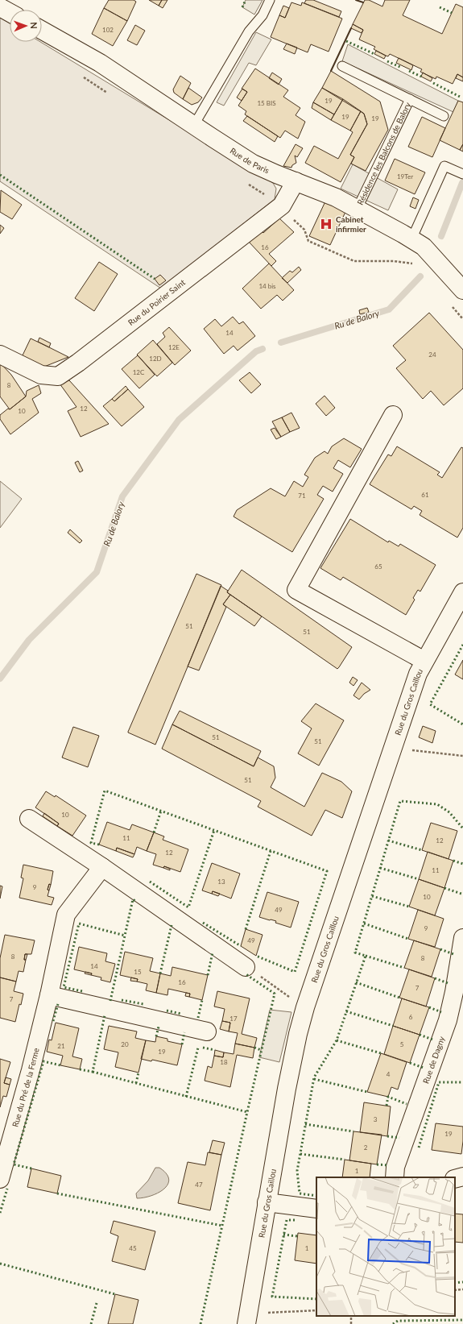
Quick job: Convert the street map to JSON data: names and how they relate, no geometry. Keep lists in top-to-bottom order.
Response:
{
  "streets": {
    "street": [
      "Rue de Paris",
      "Rue du Poirier Saint",
      "Rue du Gros Caillou",
      "Rue de Dagny",
      "Rue du Pré de la Ferme"
    ],
    "lane": ["Résidence les Balcons de Balory"]
  },
  "crossings": [
    ["Résidence les Balcons de Balory", "Rue de Paris"],
    ["Rue de Paris", "Rue du Poirier Saint"]
  ],
  "water": ["Ru de Balory"],
  "places": {
    "hospital": ["Cabinet infirmier"]
  },
  "house_numbers": [
    "102",
    "19",
    "15 BIS",
    "19",
    "19",
    "19Ter",
    "16",
    "14 bis",
    "14",
    "12E",
    "24",
    "12D",
    "12C",
    "8",
    "12",
    "10",
    "61",
    "71",
    "65",
    "51",
    "51",
    "51",
    "51",
    "51",
    "10",
    "11",
    "12",
    "12",
    "11",
    "13",
    "9",
    "10",
    "49",
    "9",
    "49",
    "8",
    "8",
    "14",
    "15",
    "16",
    "7",
    "7",
    "6",
    "17",
    "20",
    "5",
    "21",
    "19",
    "18",
    "4",
    "3",
    "19",
    "2",
    "1",
    "47",
    "45",
    "1"
  ],
  "north": "right"
}
